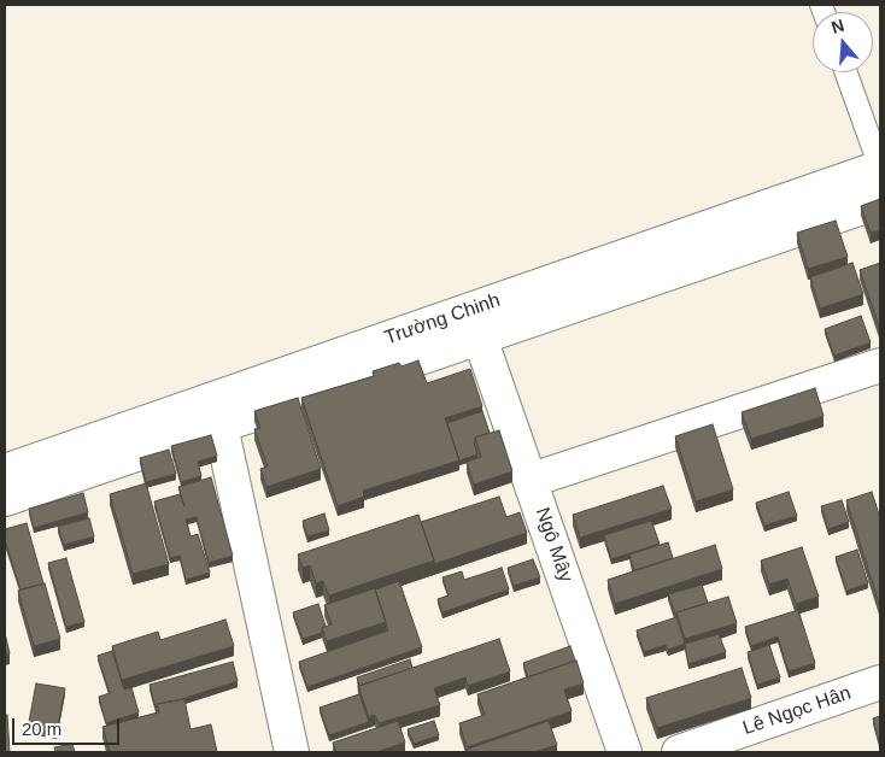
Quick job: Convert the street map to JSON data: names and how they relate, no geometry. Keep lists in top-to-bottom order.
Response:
{
  "streets": {
    "street": ["Trường Chinh", "Ngô Mây", "Lê Ngọc Hân"]
  },
  "crossings": [
    ["Trường Chinh", "Ngô Mây"]
  ],
  "scale_bar": "20 m",
  "north": "top"
}
